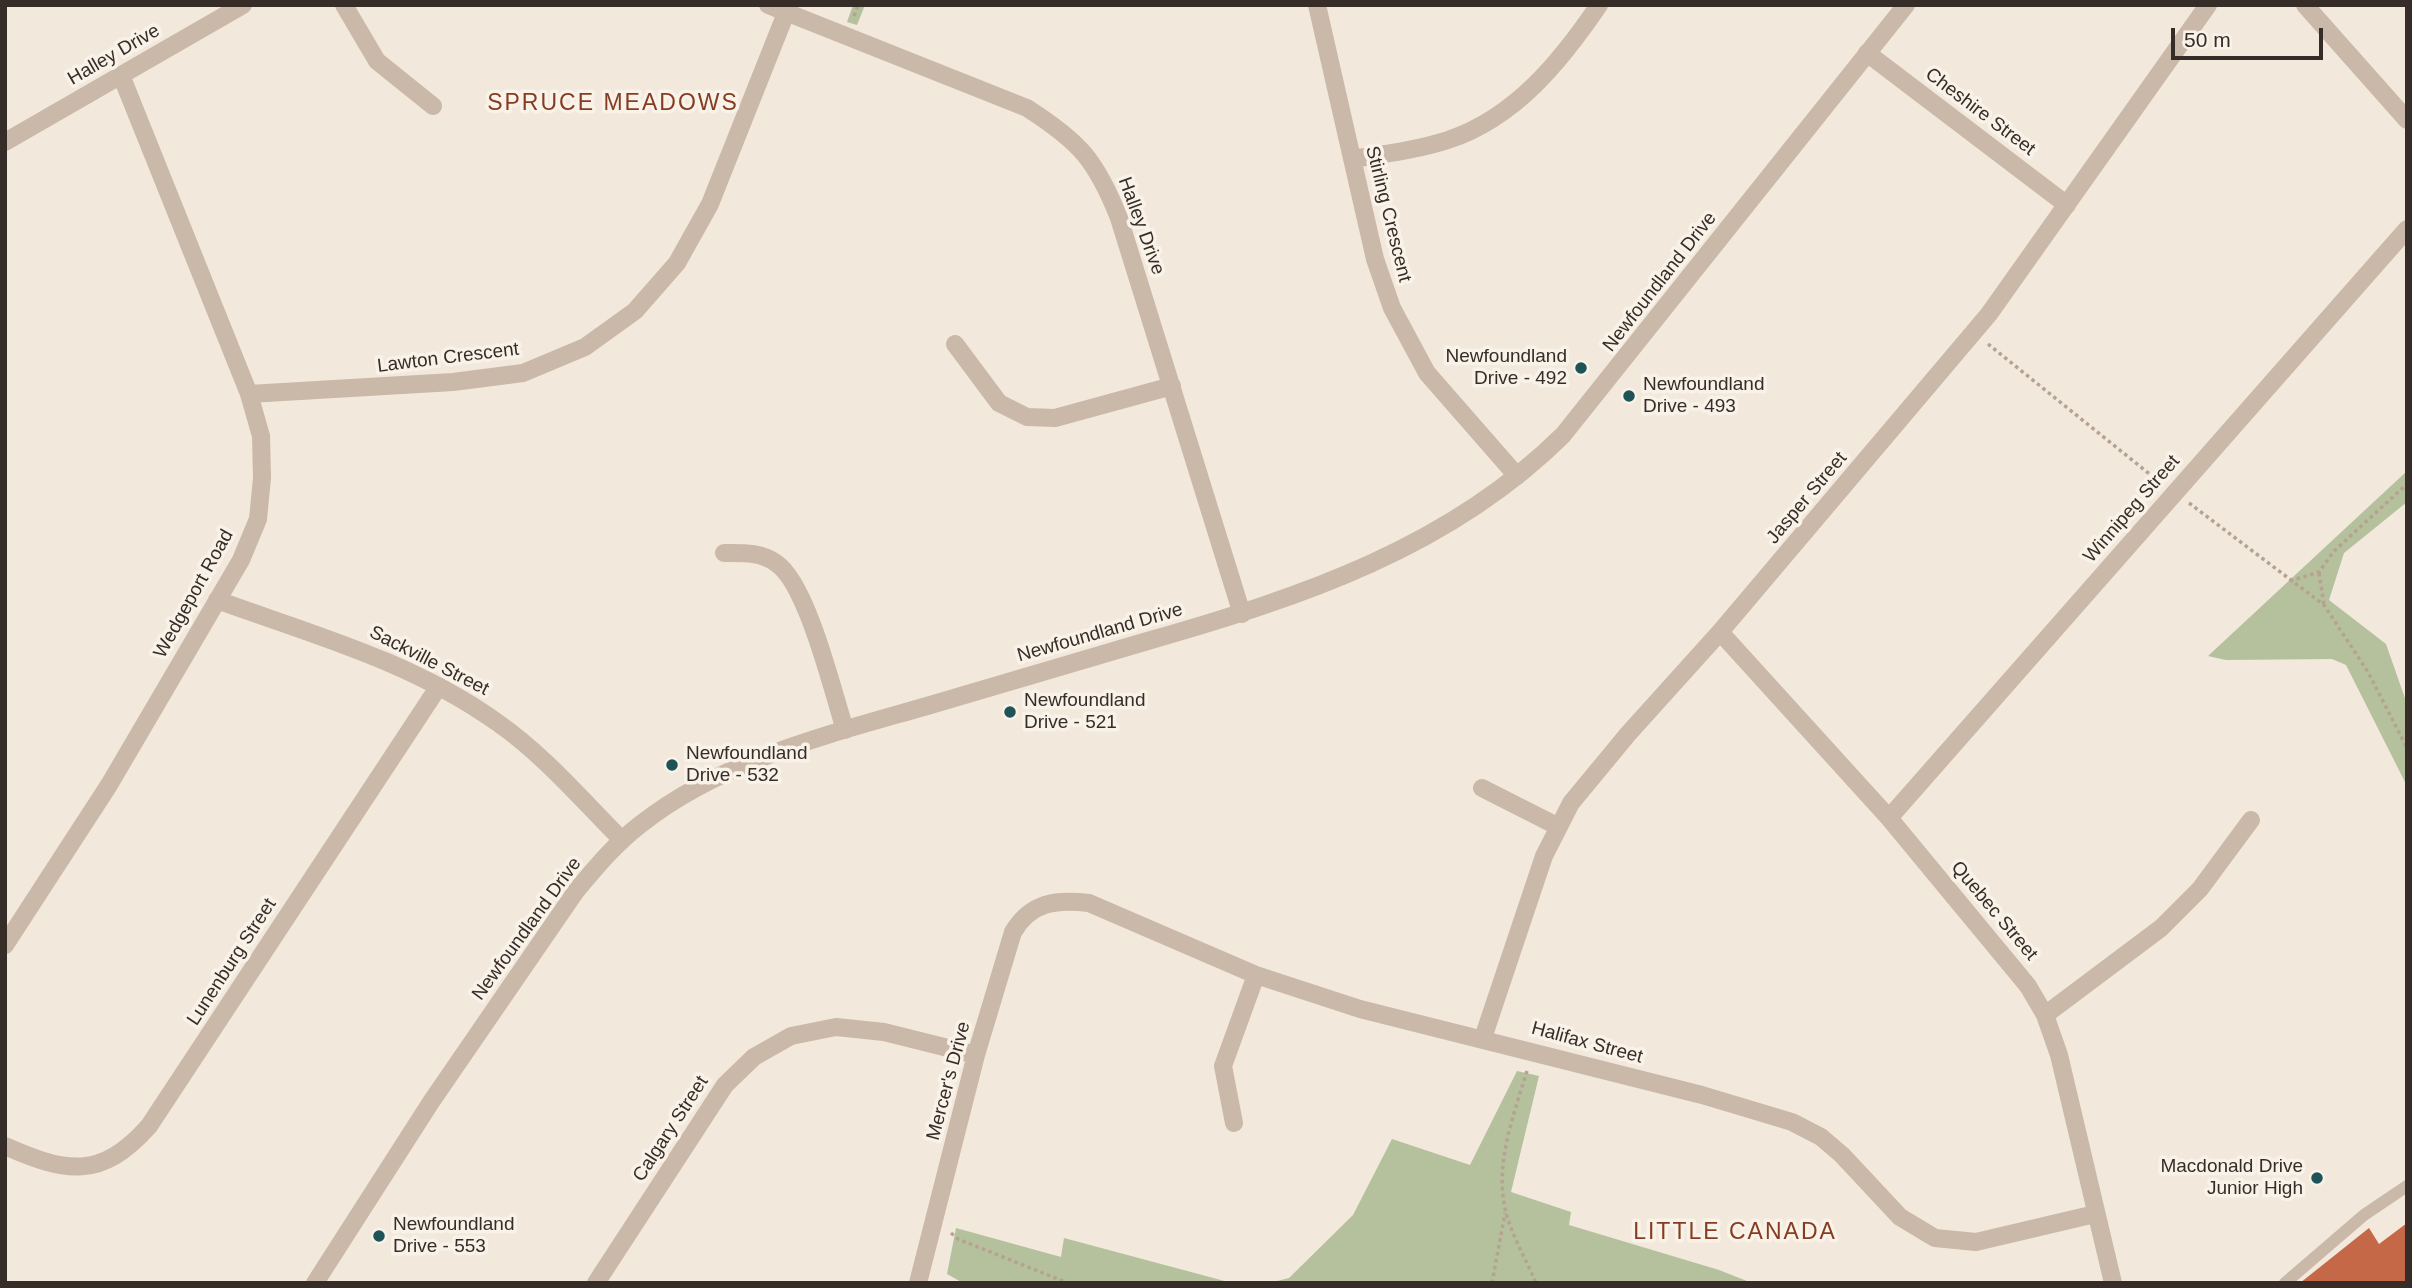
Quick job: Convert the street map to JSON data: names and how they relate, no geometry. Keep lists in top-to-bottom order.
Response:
{
  "streets": {
    "street": [
      "Halley Drive",
      "Cheshire Street",
      "Stirling Crescent",
      "Newfoundland Drive",
      "Lawton Crescent",
      "Jasper Street",
      "Winnipeg Street",
      "Wedgeport Road",
      "Sackville Street",
      "Quebec Street",
      "Lunenburg Street",
      "Halifax Street",
      "Mercer's Drive",
      "Calgary Street"
    ]
  },
  "crossings": [
    ["Halley Drive", "Newfoundland Drive"],
    ["Halley Drive", "Lawton Crescent"],
    ["Halley Drive", "Wedgeport Road"],
    ["Cheshire Street", "Newfoundland Drive"],
    ["Cheshire Street", "Jasper Street"],
    ["Stirling Crescent", "Newfoundland Drive"],
    ["Newfoundland Drive", "Sackville Street"],
    ["Lawton Crescent", "Wedgeport Road"],
    ["Jasper Street", "Quebec Street"],
    ["Jasper Street", "Halifax Street"],
    ["Winnipeg Street", "Quebec Street"],
    ["Wedgeport Road", "Sackville Street"],
    ["Sackville Street", "Lunenburg Street"],
    ["Quebec Street", "Halifax Street"],
    ["Halifax Street", "Mercer's Drive"],
    ["Mercer's Drive", "Calgary Street"]
  ],
  "districts": ["SPRUCE MEADOWS", "LITTLE CANADA"],
  "places": [
    "Newfoundland Drive - 492",
    "Newfoundland Drive - 493",
    "Newfoundland Drive - 521",
    "Newfoundland Drive - 532",
    "Macdonald Drive Junior High",
    "Newfoundland Drive - 553"
  ],
  "scale_bar": "50 m"
}
